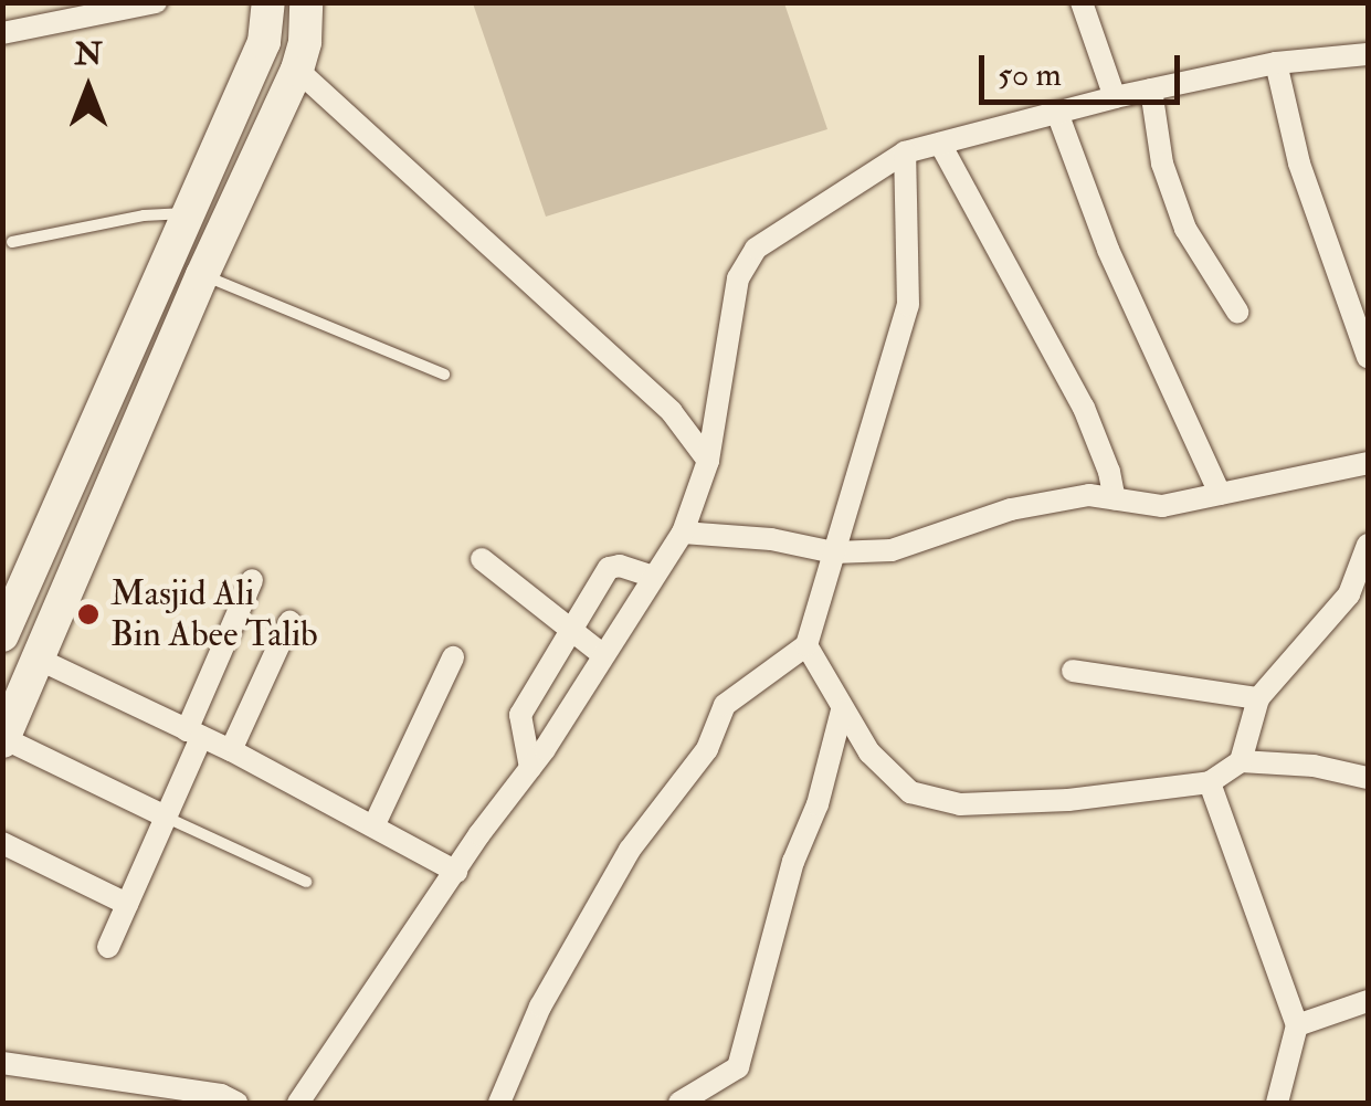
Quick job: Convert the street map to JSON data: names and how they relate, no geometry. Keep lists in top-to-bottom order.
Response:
{
  "places": ["Masjid Ali Bin Abee Talib"],
  "scale_bar": "50 m",
  "north": "top"
}
